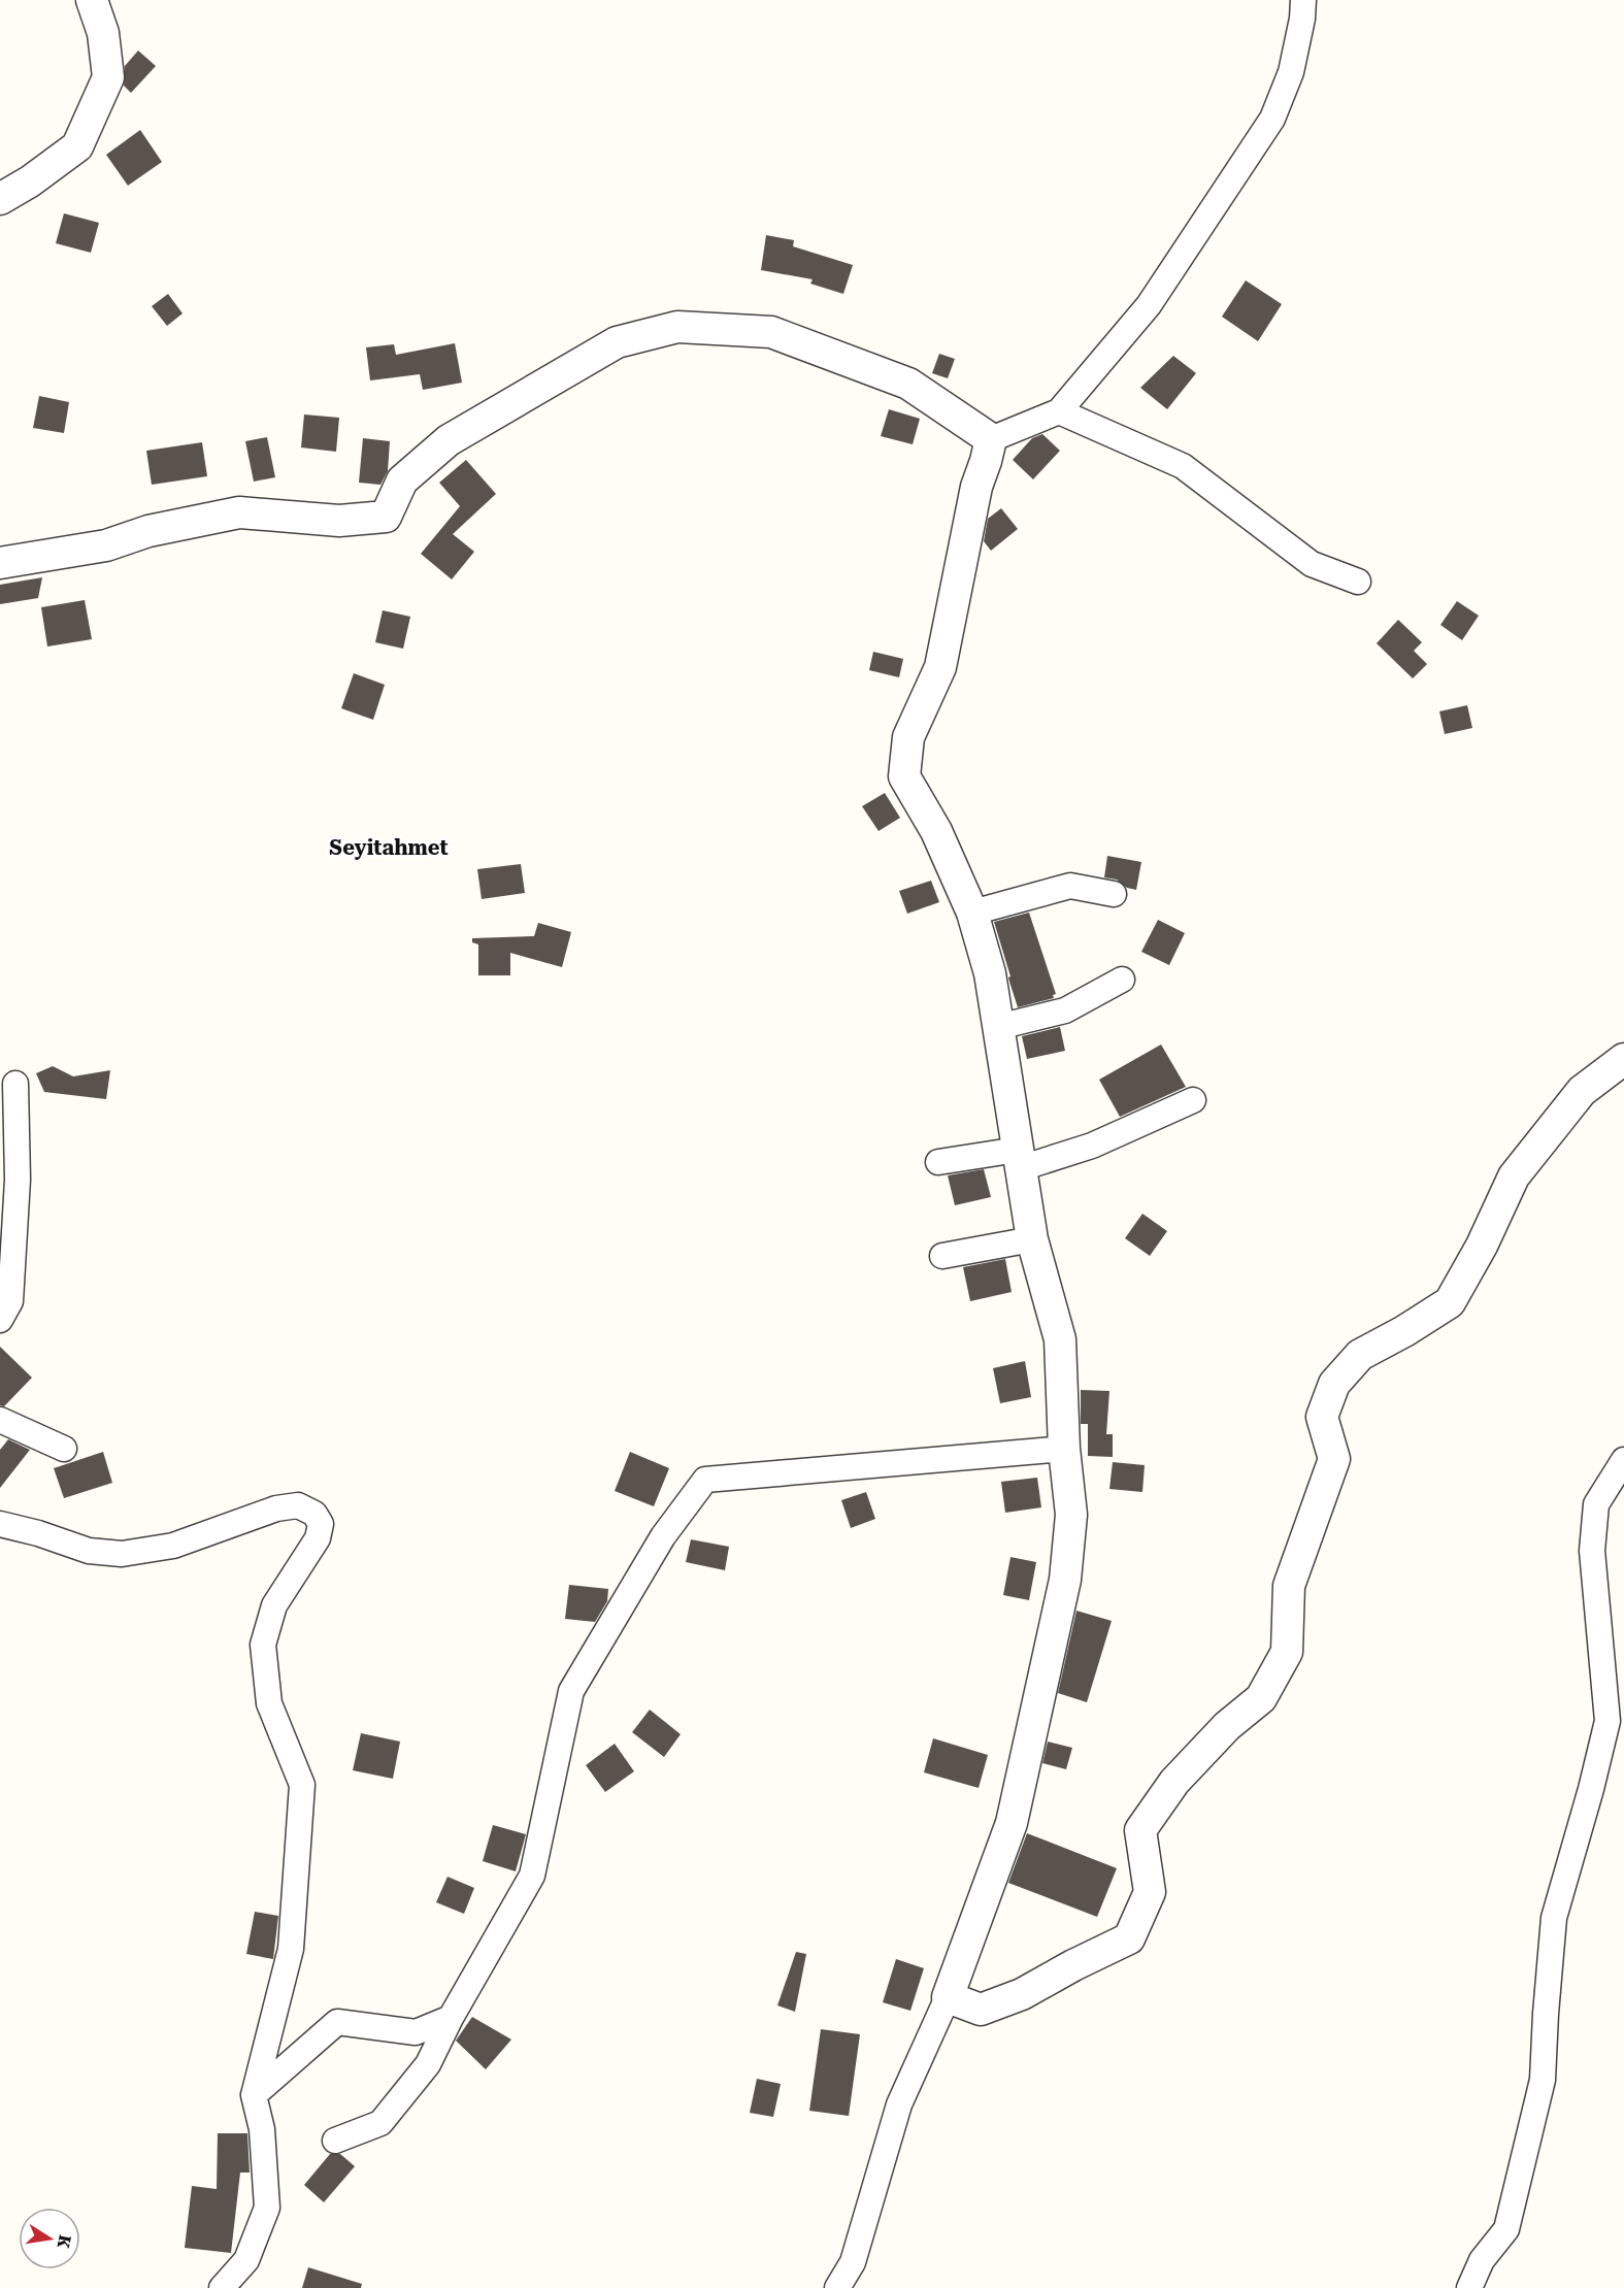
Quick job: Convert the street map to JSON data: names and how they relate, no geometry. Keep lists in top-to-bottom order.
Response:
{
  "districts": ["Seyitahmet"],
  "north": "right"
}
